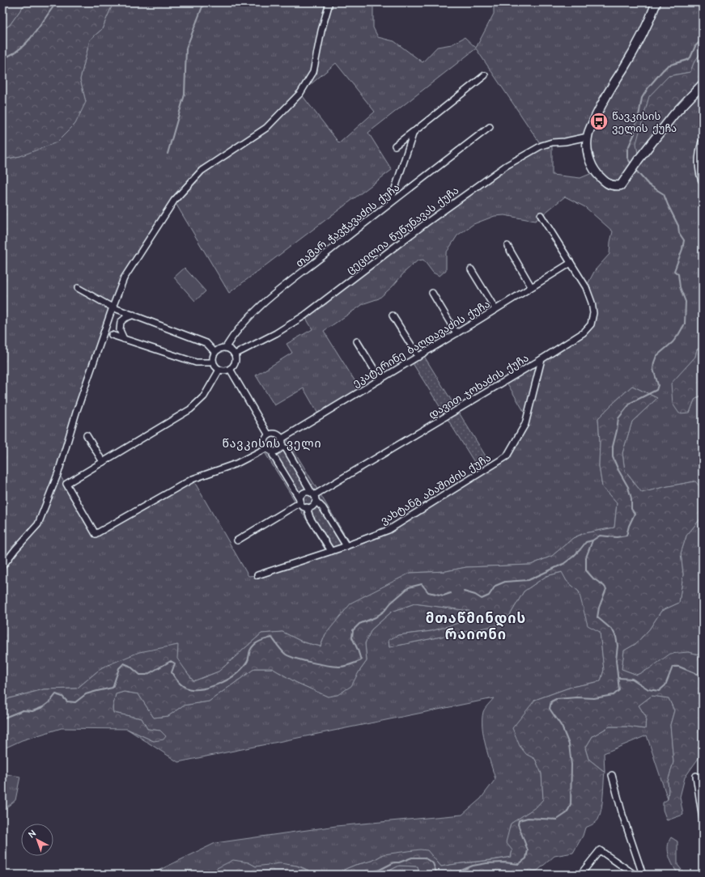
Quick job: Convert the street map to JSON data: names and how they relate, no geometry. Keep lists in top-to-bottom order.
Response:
{
  "streets": {
    "street": [
      "თამარ ჭავჭავაძის ქუჩა",
      "ცეცილია წუწუნავას ქუჩა",
      "ეკატერინე ბაღდავაძის ქუჩა",
      "დავით ჯოხაძის ქუჩა",
      "ვახტანგ აბაშიძის ქუჩა"
    ]
  },
  "crossings": [
    ["თამარ ჭავჭავაძის ქუჩა", "ცეცილია წუწუნავას ქუჩა"],
    ["ეკატერინე ბაღდავაძის ქუჩა", "დავით ჯოხაძის ქუჩა"],
    ["დავით ჯოხაძის ქუჩა", "ვახტანგ აბაშიძის ქუჩა"]
  ],
  "districts": ["წავკისის ველი", "მთაწმინდის რაიონი"],
  "places": {
    "bus stop": ["წავკისის ველის ქუჩა"]
  },
  "north": "top left"
}
